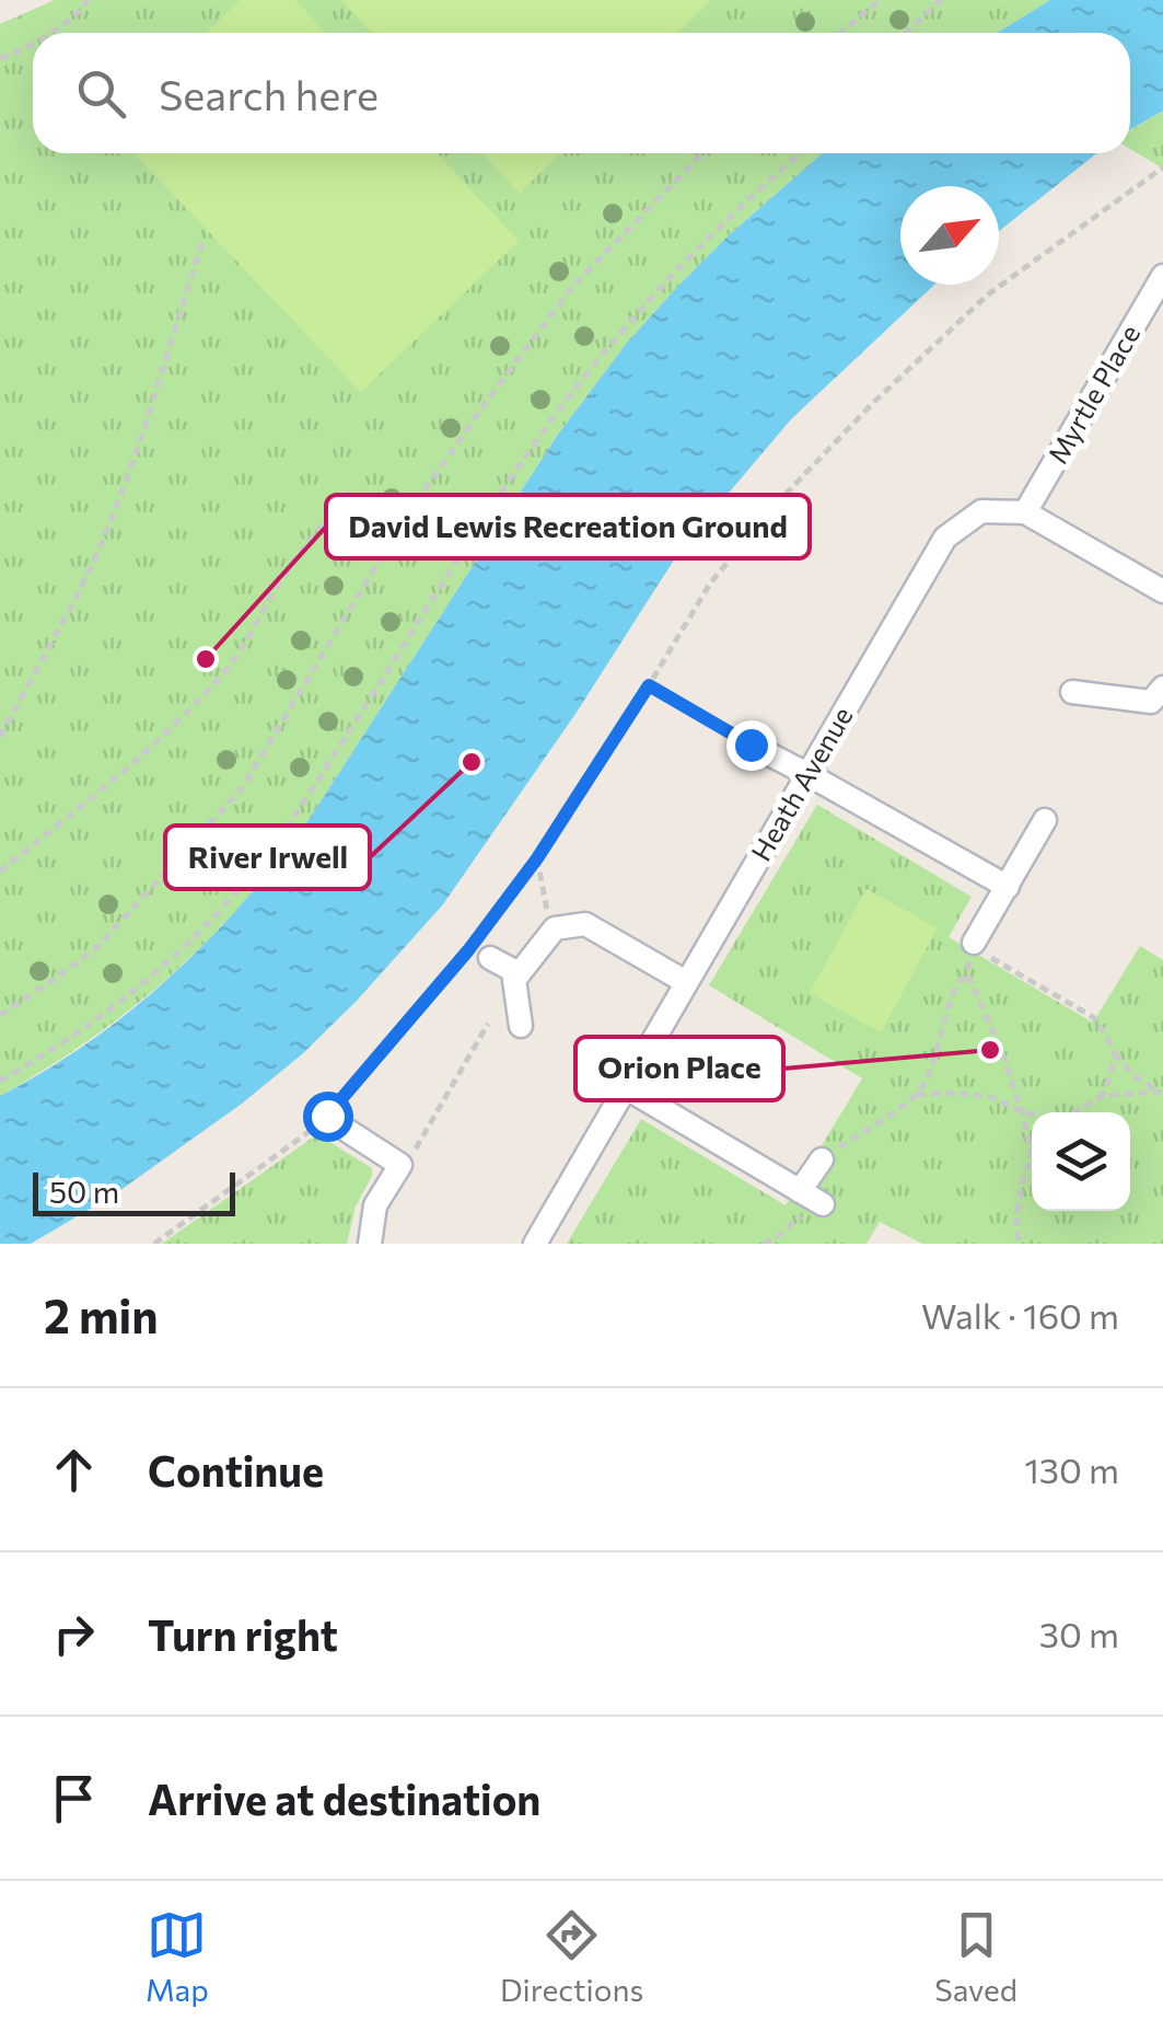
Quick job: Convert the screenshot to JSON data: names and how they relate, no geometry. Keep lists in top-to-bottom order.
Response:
{
  "streets": {
    "street": ["Myrtle Place", "Heath Avenue"]
  },
  "crossings": [
    ["Myrtle Place", "Heath Avenue"]
  ],
  "places": ["David Lewis Recreation Ground", "River Irwell", "Orion Place"],
  "scale_bar": "50 m",
  "north": "top right",
  "page": {
    "search": "Search here",
    "scale": "50 m",
    "heading": ["2 min", "Walk · 160 m"],
    "list": [
      ["Continue", "130 m"],
      ["Turn right", "30 m"],
      "Arrive at destination"
    ],
    "nav": ["Map", "Directions", "Saved"]
  }
}
